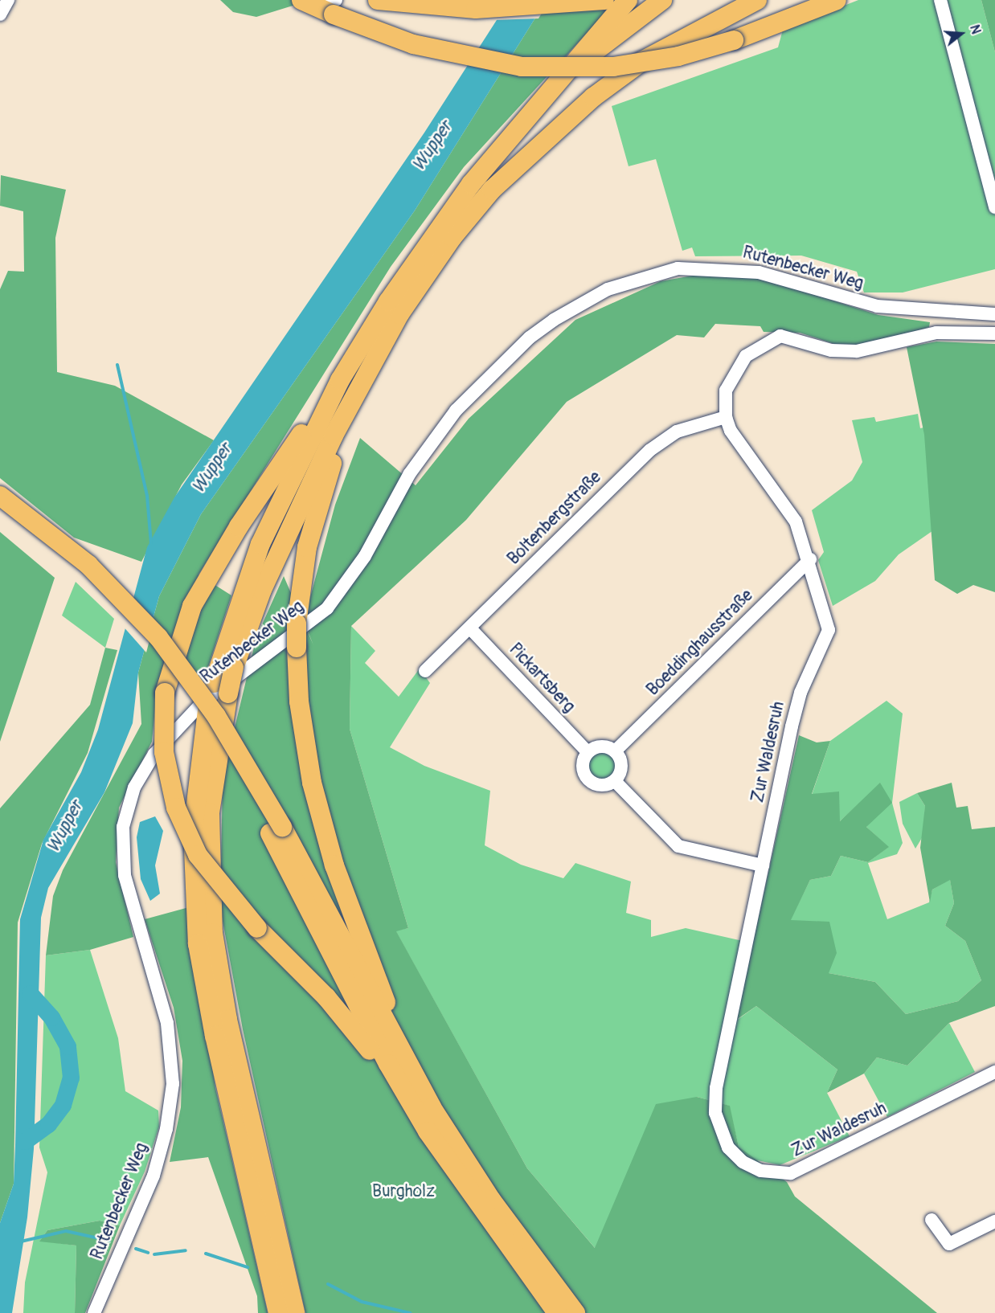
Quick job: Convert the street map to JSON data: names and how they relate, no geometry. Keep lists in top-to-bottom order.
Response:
{
  "streets": {
    "street": [
      "Rutenbecker Weg",
      "Boltenbergstraße",
      "Boeddinghausstraße",
      "Pickartsberg",
      "Zur Waldesruh"
    ]
  },
  "crossings": [
    ["Boltenbergstraße", "Pickartsberg"],
    ["Boltenbergstraße", "Zur Waldesruh"],
    ["Boeddinghausstraße", "Pickartsberg"],
    ["Boeddinghausstraße", "Zur Waldesruh"]
  ],
  "water": ["Wupper"],
  "parks": ["Burgholz"],
  "north": "right"
}
